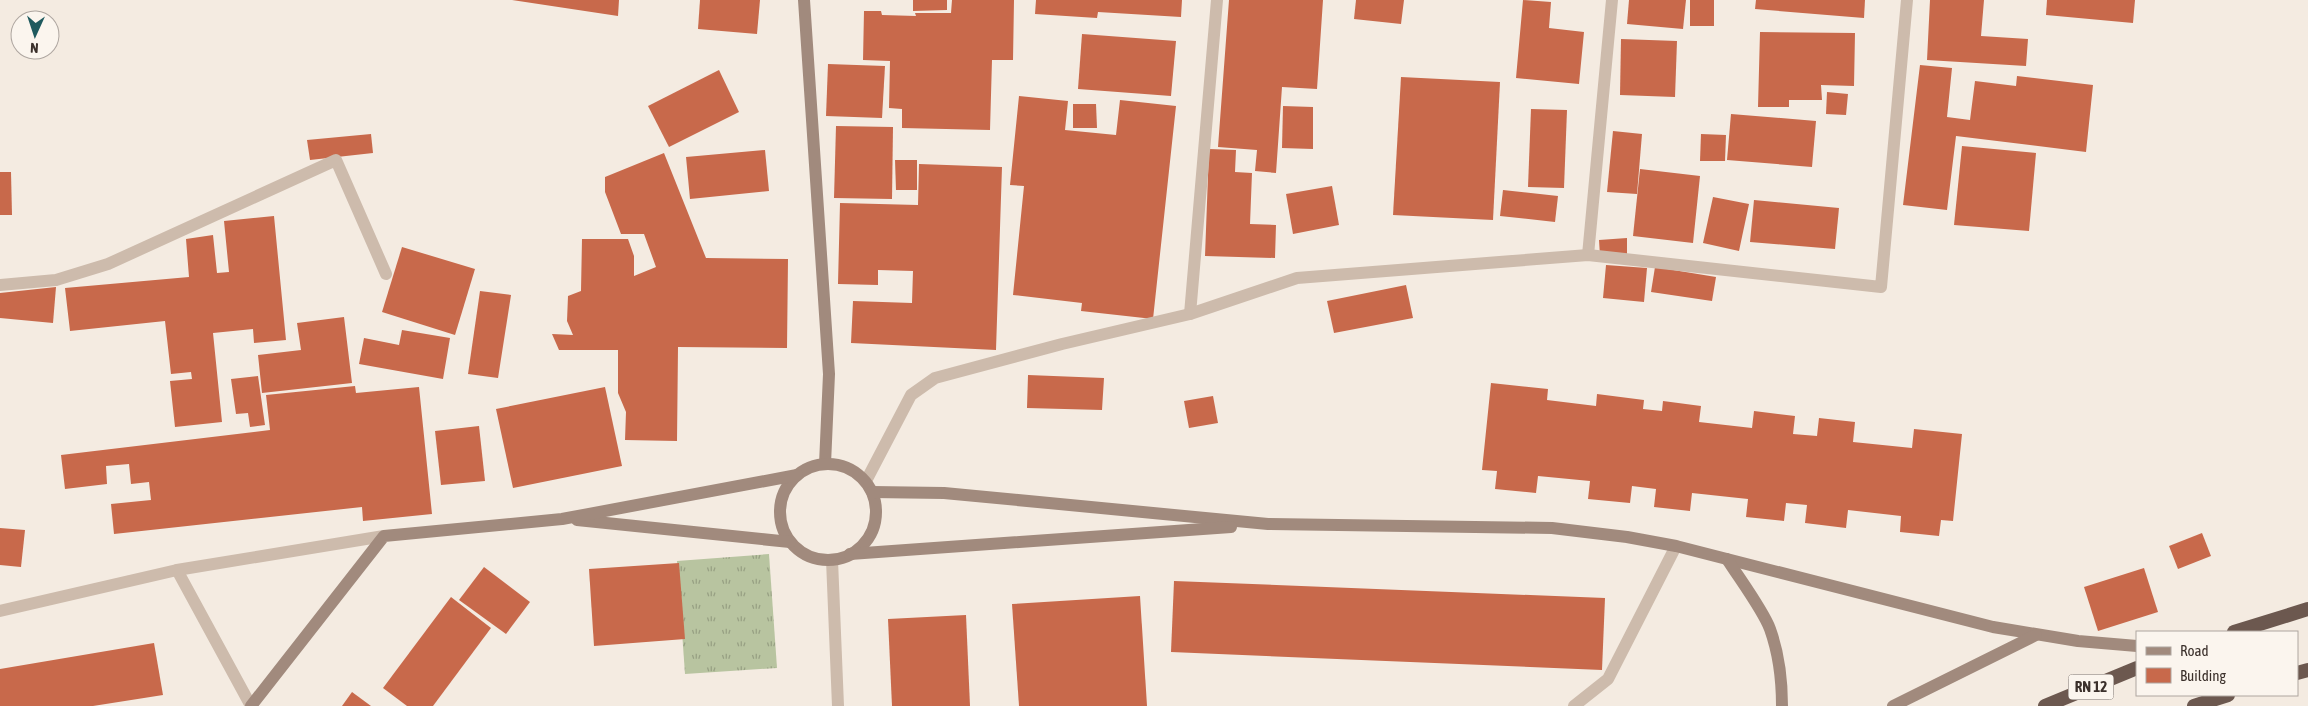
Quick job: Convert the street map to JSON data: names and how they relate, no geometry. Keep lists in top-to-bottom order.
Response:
{
  "streets": {
    "highway": ["RN 12"]
  },
  "legend": ["Road", "Building"],
  "north": "bottom"
}
